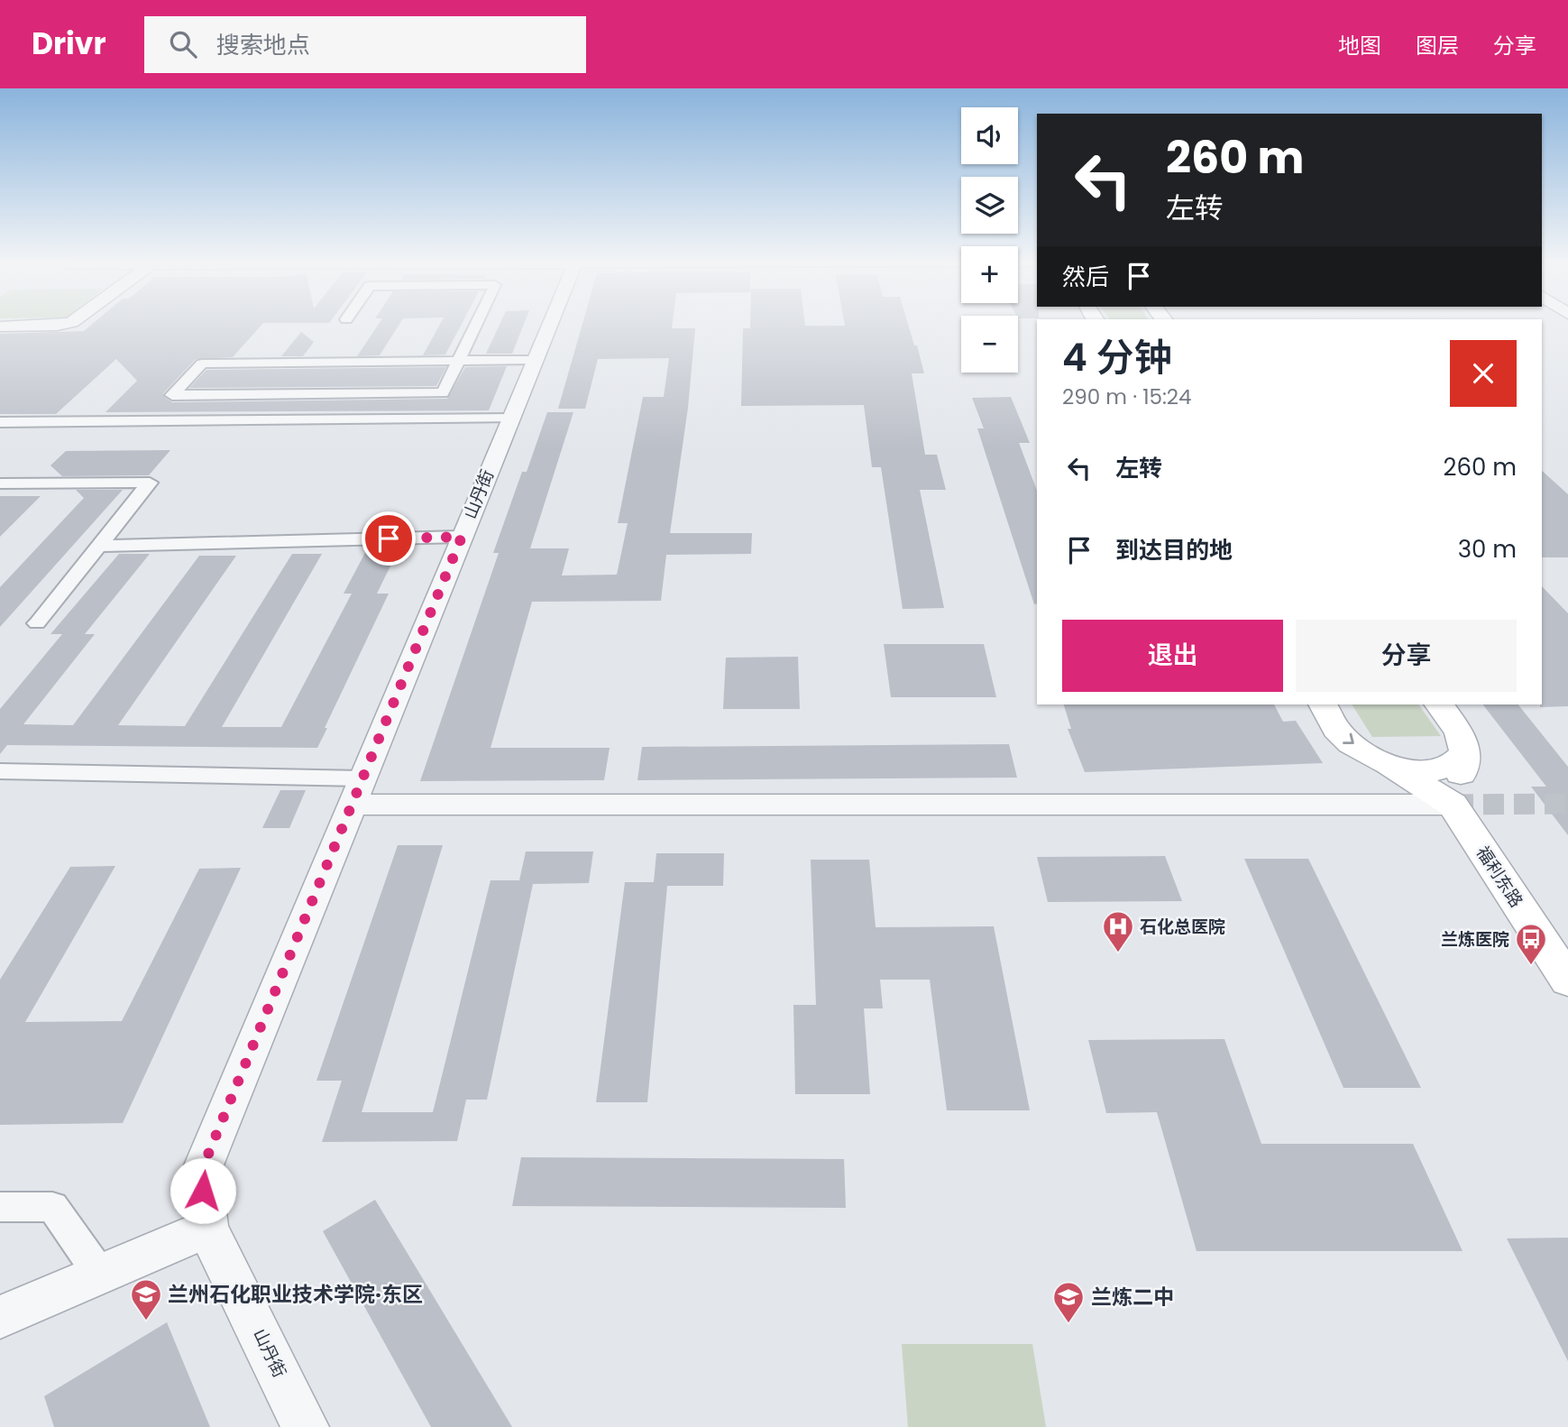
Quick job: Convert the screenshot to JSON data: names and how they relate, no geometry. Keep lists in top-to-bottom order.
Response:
{
  "streets": {
    "main road": ["福利东路"],
    "street": ["山丹街"]
  },
  "places": {
    "hospital": ["石化总医院"],
    "bus stop": ["兰炼医院"],
    "school or university": ["兰州石化职业技术学院·东区", "兰炼二中"]
  },
  "page": {
    "header": "Drivr",
    "search": "搜索地点",
    "nav": ["地图", "图层", "分享"],
    "map_buttons": ["+", "−"],
    "turn": ["260 m", "左转"],
    "then": "然后",
    "heading": ["4 分钟", "290 m · 15:24"],
    "list": [
      {
        "name": "左转",
        "value": "260 m"
      },
      {
        "name": "到达目的地",
        "value": "30 m"
      }
    ],
    "buttons": ["退出", "分享"]
  }
}
